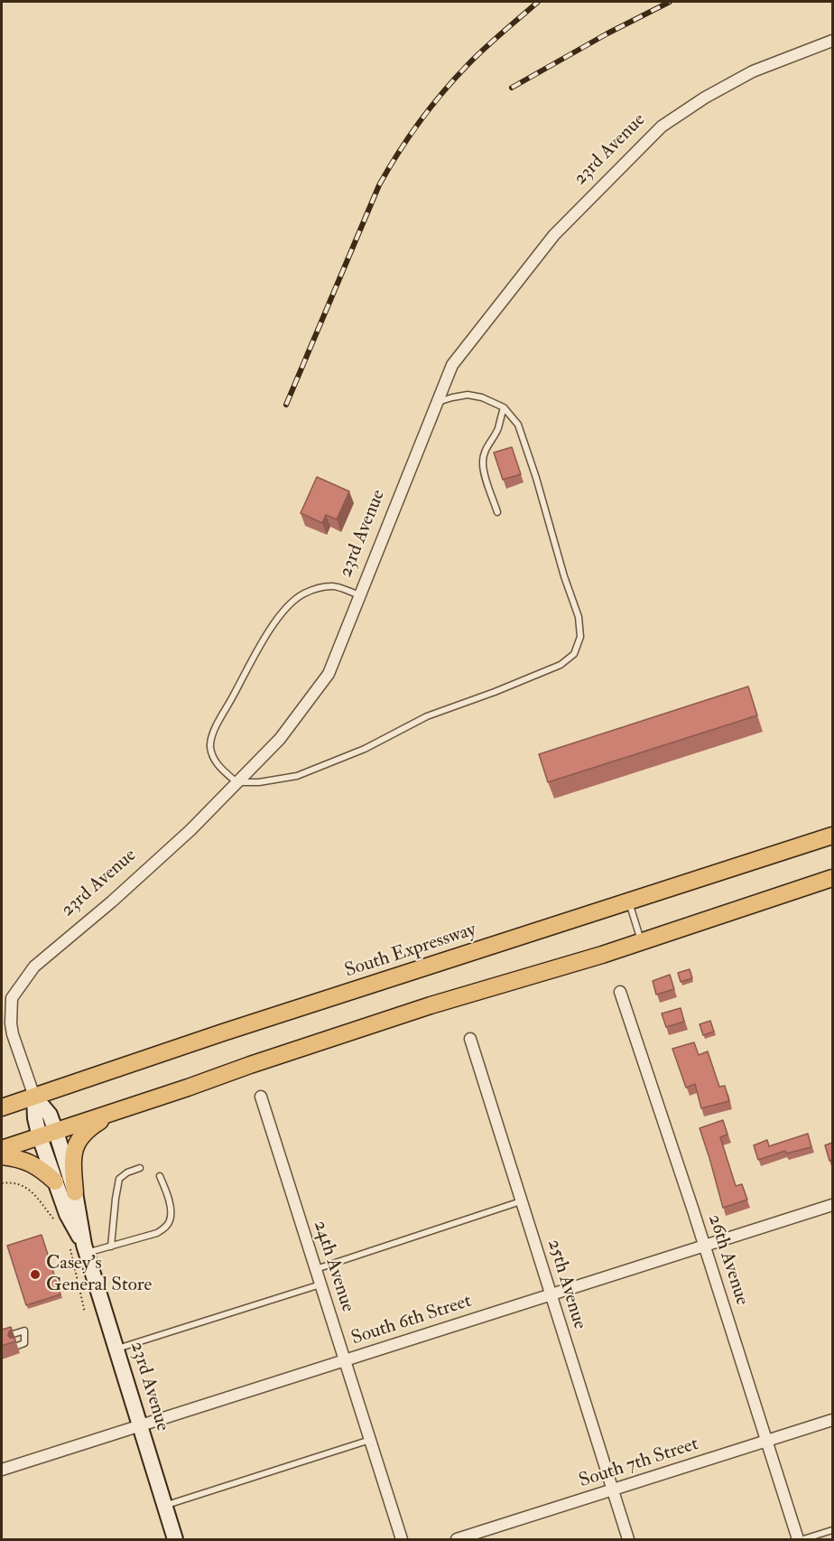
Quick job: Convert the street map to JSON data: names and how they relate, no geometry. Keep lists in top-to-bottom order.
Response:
{
  "streets": {
    "main road": ["23rd Avenue", "South Expressway"],
    "street": [
      "26th Avenue",
      "24th Avenue",
      "25th Avenue",
      "South 6th Street",
      "South 7th Street"
    ]
  },
  "crossings": [
    ["23rd Avenue", "South Expressway"],
    ["23rd Avenue", "South 6th Street"],
    ["26th Avenue", "South 6th Street"],
    ["26th Avenue", "South 7th Street"],
    ["24th Avenue", "South 6th Street"],
    ["25th Avenue", "South 6th Street"],
    ["25th Avenue", "South 7th Street"]
  ],
  "places": ["Casey's General Store"]
}
